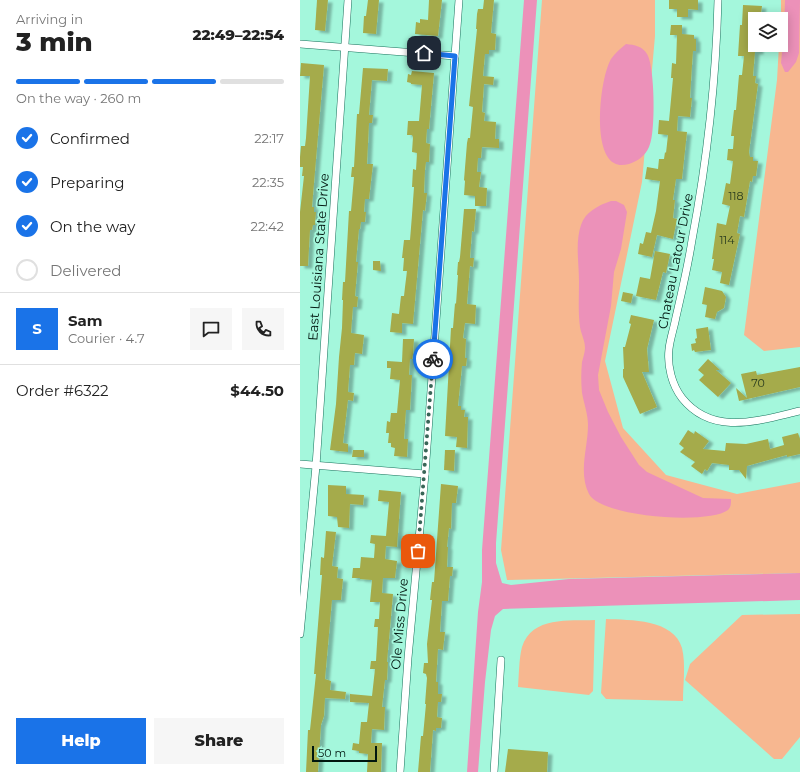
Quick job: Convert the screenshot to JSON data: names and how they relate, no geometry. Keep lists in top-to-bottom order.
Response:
{
  "streets": {
    "street": ["East Louisiana State Drive", "Chateau Latour Drive", "Ole Miss Drive"]
  },
  "house_numbers": ["118", "114", "70"],
  "scale_bar": "50 m",
  "page": {
    "heading": ["3 min", "Arriving in", "22:49–22:54"],
    "panel": [
      "Sam",
      "Courier · 4.7",
      "Order #6322",
      "$44.50"
    ],
    "bar": "On the way · 260 m",
    "list": [
      ["Confirmed", "22:17"],
      ["Preparing", "22:35"],
      ["On the way", "22:42"],
      "Delivered"
    ],
    "round": "S",
    "buttons": ["Help", "Share"],
    "scale": "50 m"
  }
}
